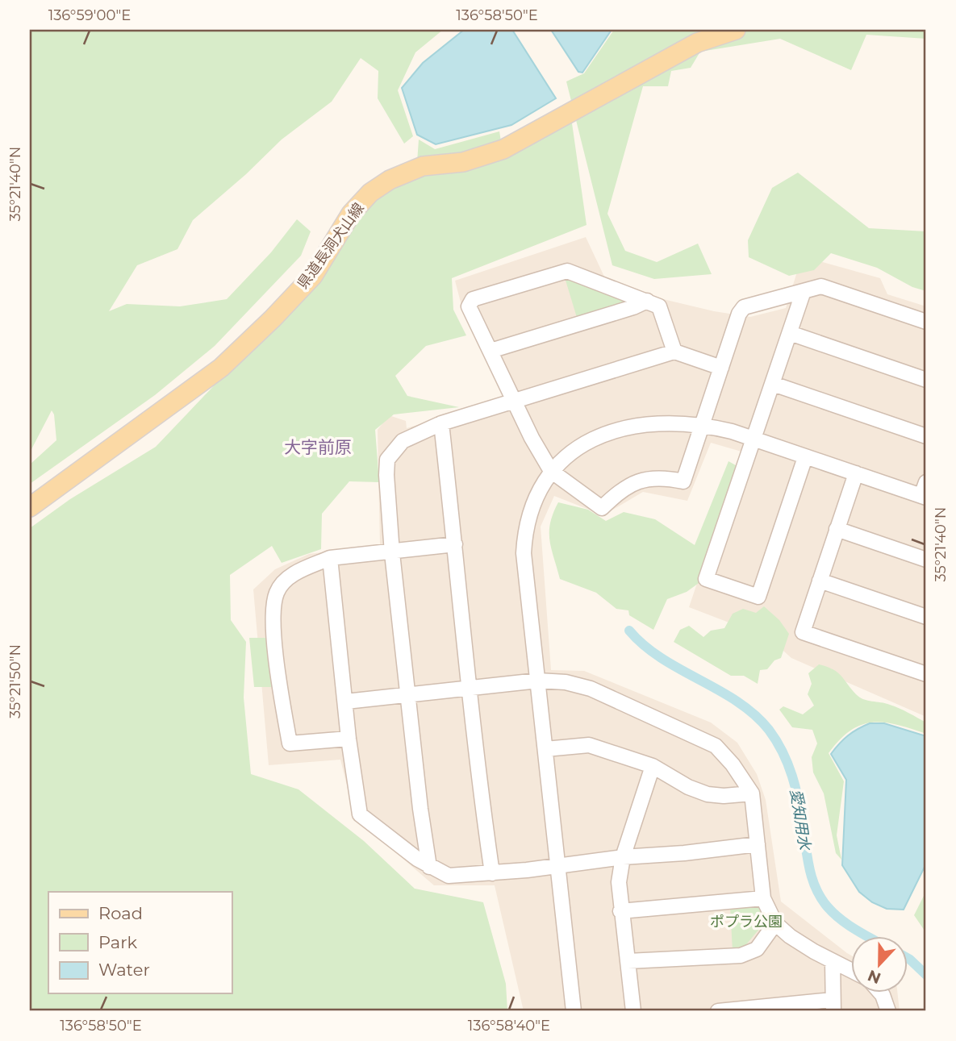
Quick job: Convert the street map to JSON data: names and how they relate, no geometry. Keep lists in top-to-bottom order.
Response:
{
  "streets": {
    "main road": ["県道長洞犬山線"]
  },
  "districts": ["大字前原"],
  "water": ["愛知用水"],
  "parks": ["ポプラ公園"],
  "legend": ["Road", "Park", "Water"],
  "north": "bottom",
  "coordinates": [
    "136°59'00\"E",
    "136°58'50\"E",
    "35°21'40\"N",
    "35°21'50\"N",
    "136°58'40\"E"
  ]
}
